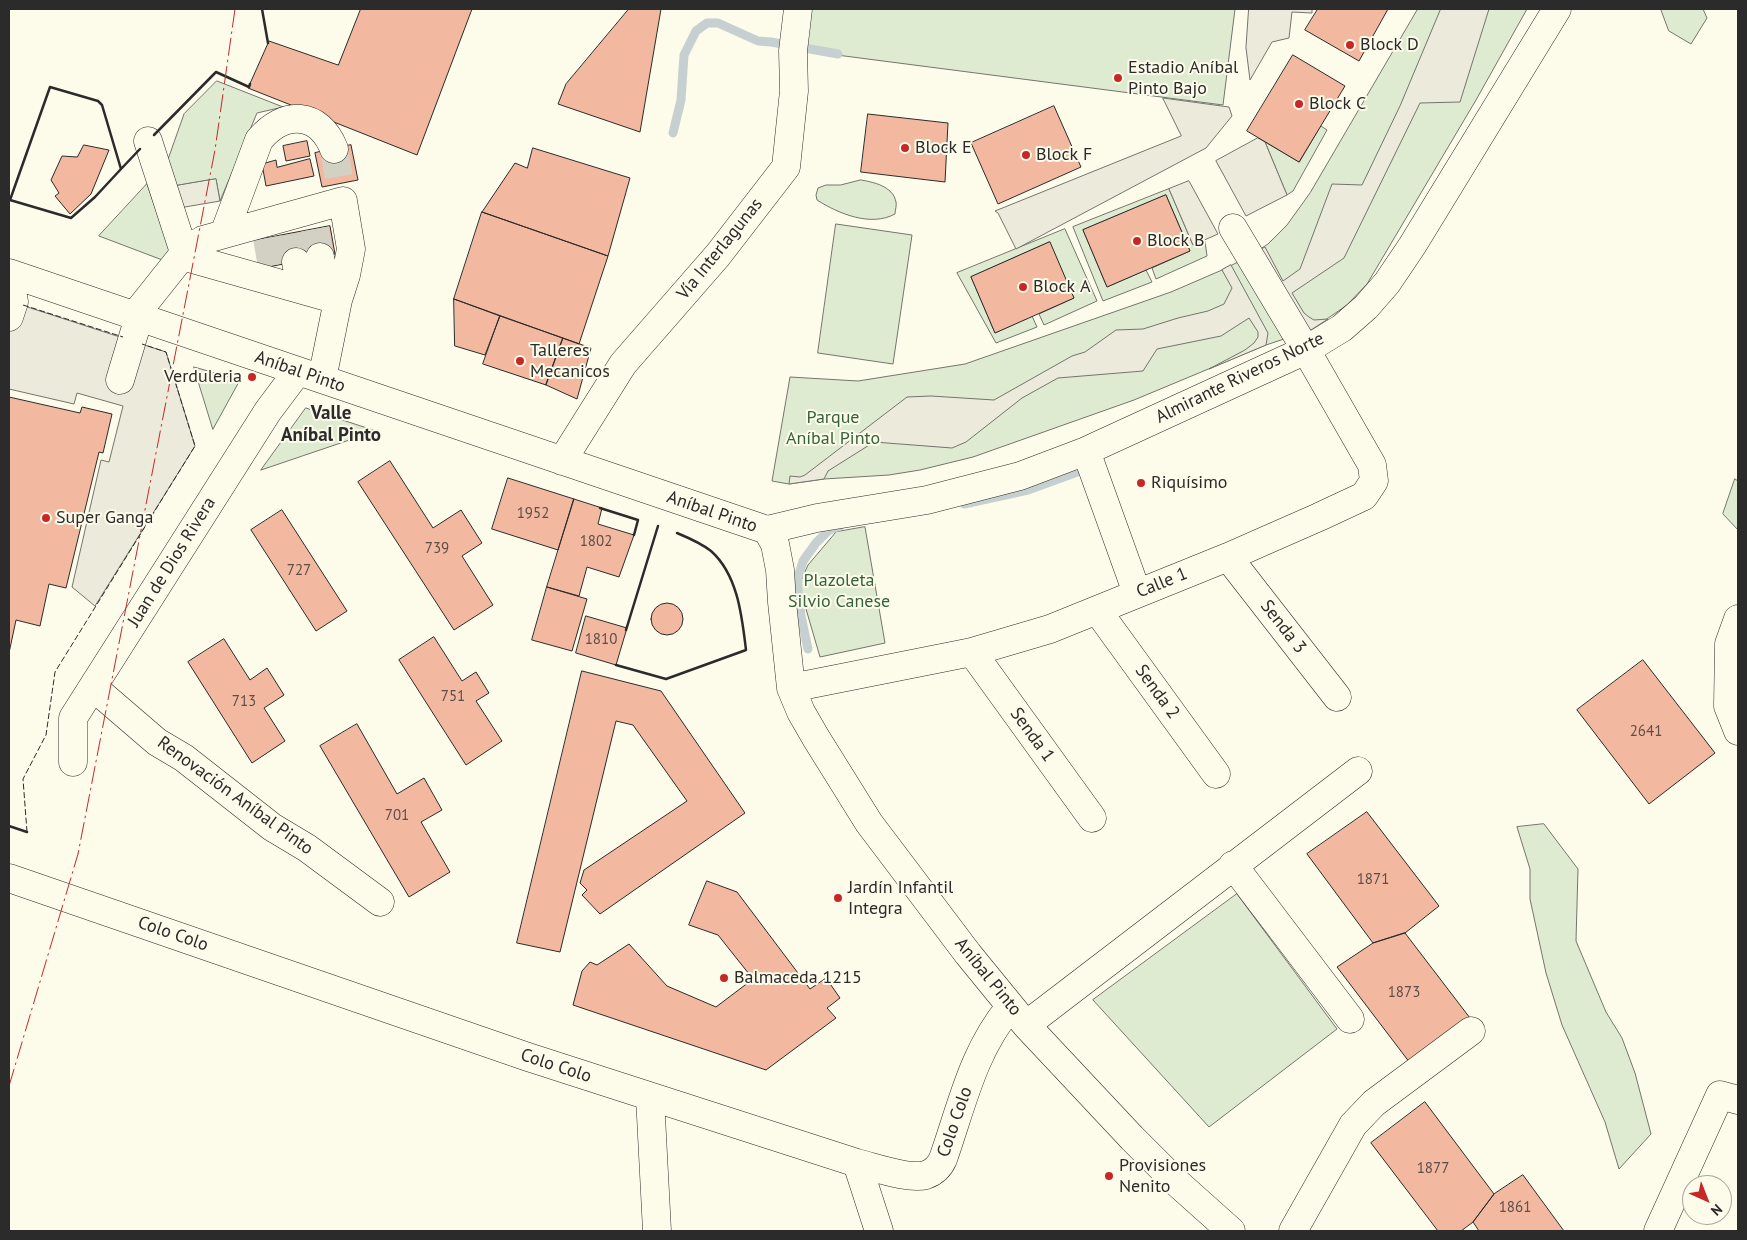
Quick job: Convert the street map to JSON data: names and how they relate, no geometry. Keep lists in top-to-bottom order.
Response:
{
  "streets": {
    "street": [
      "Vía Interlagunas",
      "Aníbal Pinto",
      "Almirante Riveros Norte",
      "Juan de Dios Rivera",
      "Calle 1",
      "Senda 3",
      "Senda 2",
      "Senda 1",
      "Renovación Aníbal Pinto",
      "Colo Colo"
    ]
  },
  "crossings": [
    ["Vía Interlagunas", "Aníbal Pinto"],
    ["Aníbal Pinto", "Almirante Riveros Norte"],
    ["Aníbal Pinto", "Juan de Dios Rivera"],
    ["Aníbal Pinto", "Calle 1"],
    ["Aníbal Pinto", "Colo Colo"],
    ["Almirante Riveros Norte", "Calle 1"],
    ["Juan de Dios Rivera", "Renovación Aníbal Pinto"],
    ["Calle 1", "Senda 3"],
    ["Calle 1", "Senda 2"],
    ["Calle 1", "Senda 1"]
  ],
  "districts": ["Valle Aníbal Pinto"],
  "parks": ["Parque Aníbal Pinto", "Plazoleta Silvio Canese"],
  "places": [
    "Block D",
    "Estadio Aníbal Pinto Bajo",
    "Block C",
    "Block E",
    "Block F",
    "Block B",
    "Block A",
    "Talleres Mecanicos",
    "Verduleria",
    "Riquísimo",
    "Super Ganga",
    "Jardín Infantil Integra",
    "Balmaceda 1215",
    "Provisiones Nenito"
  ],
  "house_numbers": [
    "1952",
    "1802",
    "739",
    "727",
    "1810",
    "751",
    "713",
    "2641",
    "701",
    "1871",
    "1873",
    "1877",
    "1861"
  ],
  "north": "bottom right"
}
